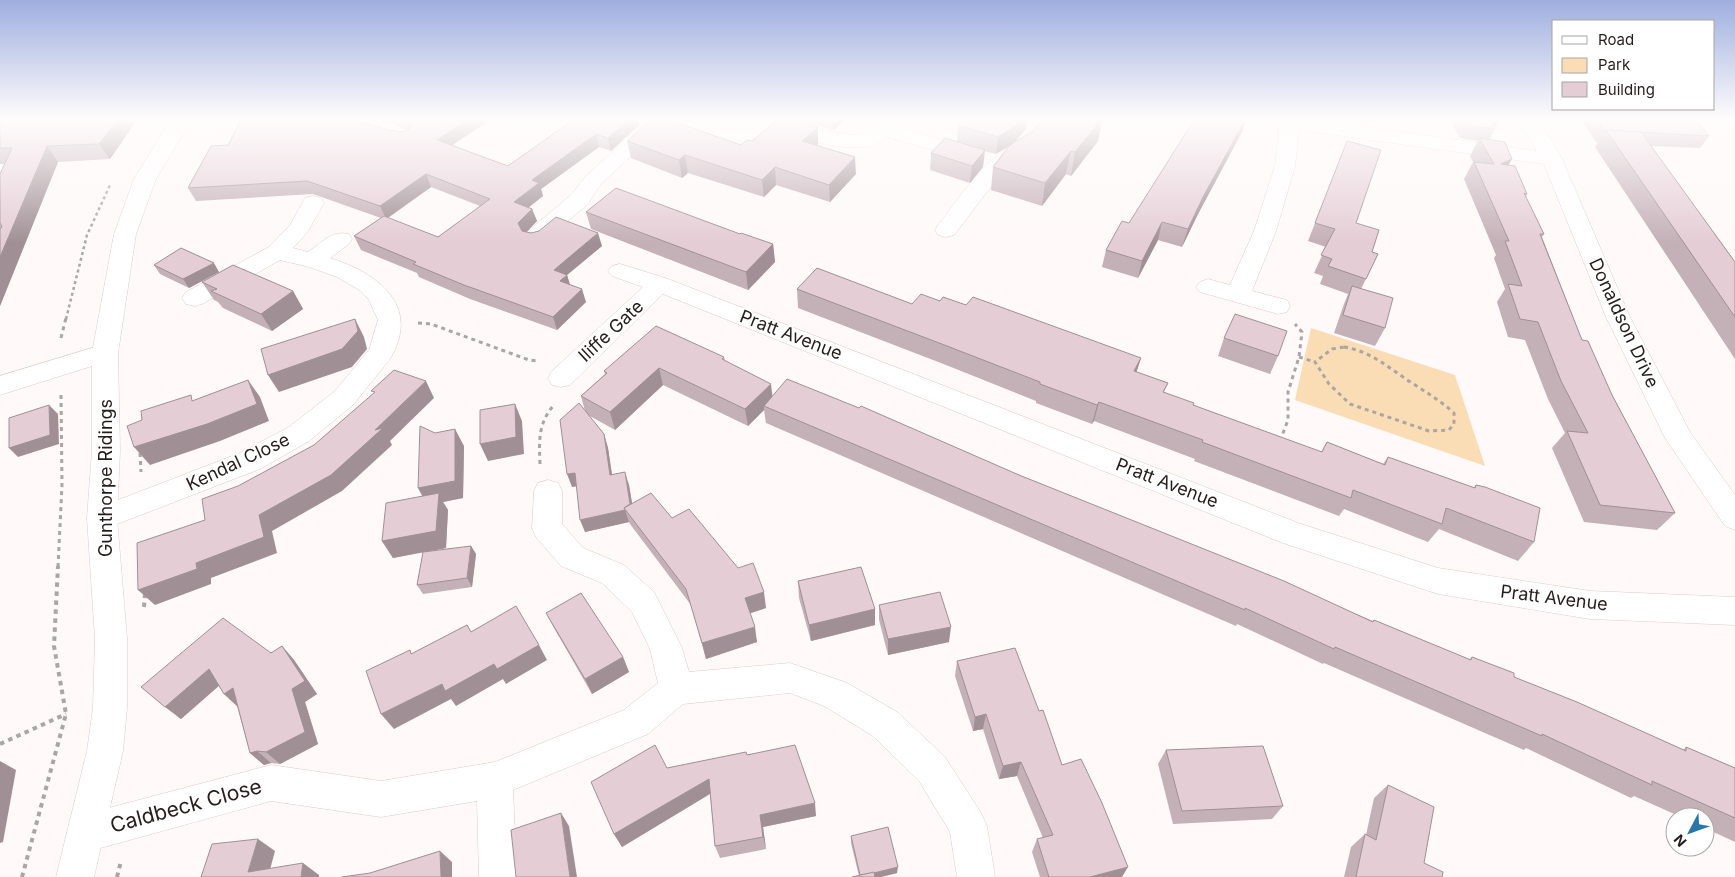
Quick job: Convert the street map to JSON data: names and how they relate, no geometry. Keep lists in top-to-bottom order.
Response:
{
  "streets": {
    "street": [
      "Donaldson Drive",
      "Iliffe Gate",
      "Pratt Avenue",
      "Kendal Close",
      "Gunthorpe Ridings",
      "Caldbeck Close"
    ]
  },
  "crossings": [
    ["Iliffe Gate", "Pratt Avenue"],
    ["Kendal Close", "Gunthorpe Ridings"],
    ["Gunthorpe Ridings", "Caldbeck Close"]
  ],
  "legend": ["Road", "Park", "Building"],
  "north": "bottom left"
}
